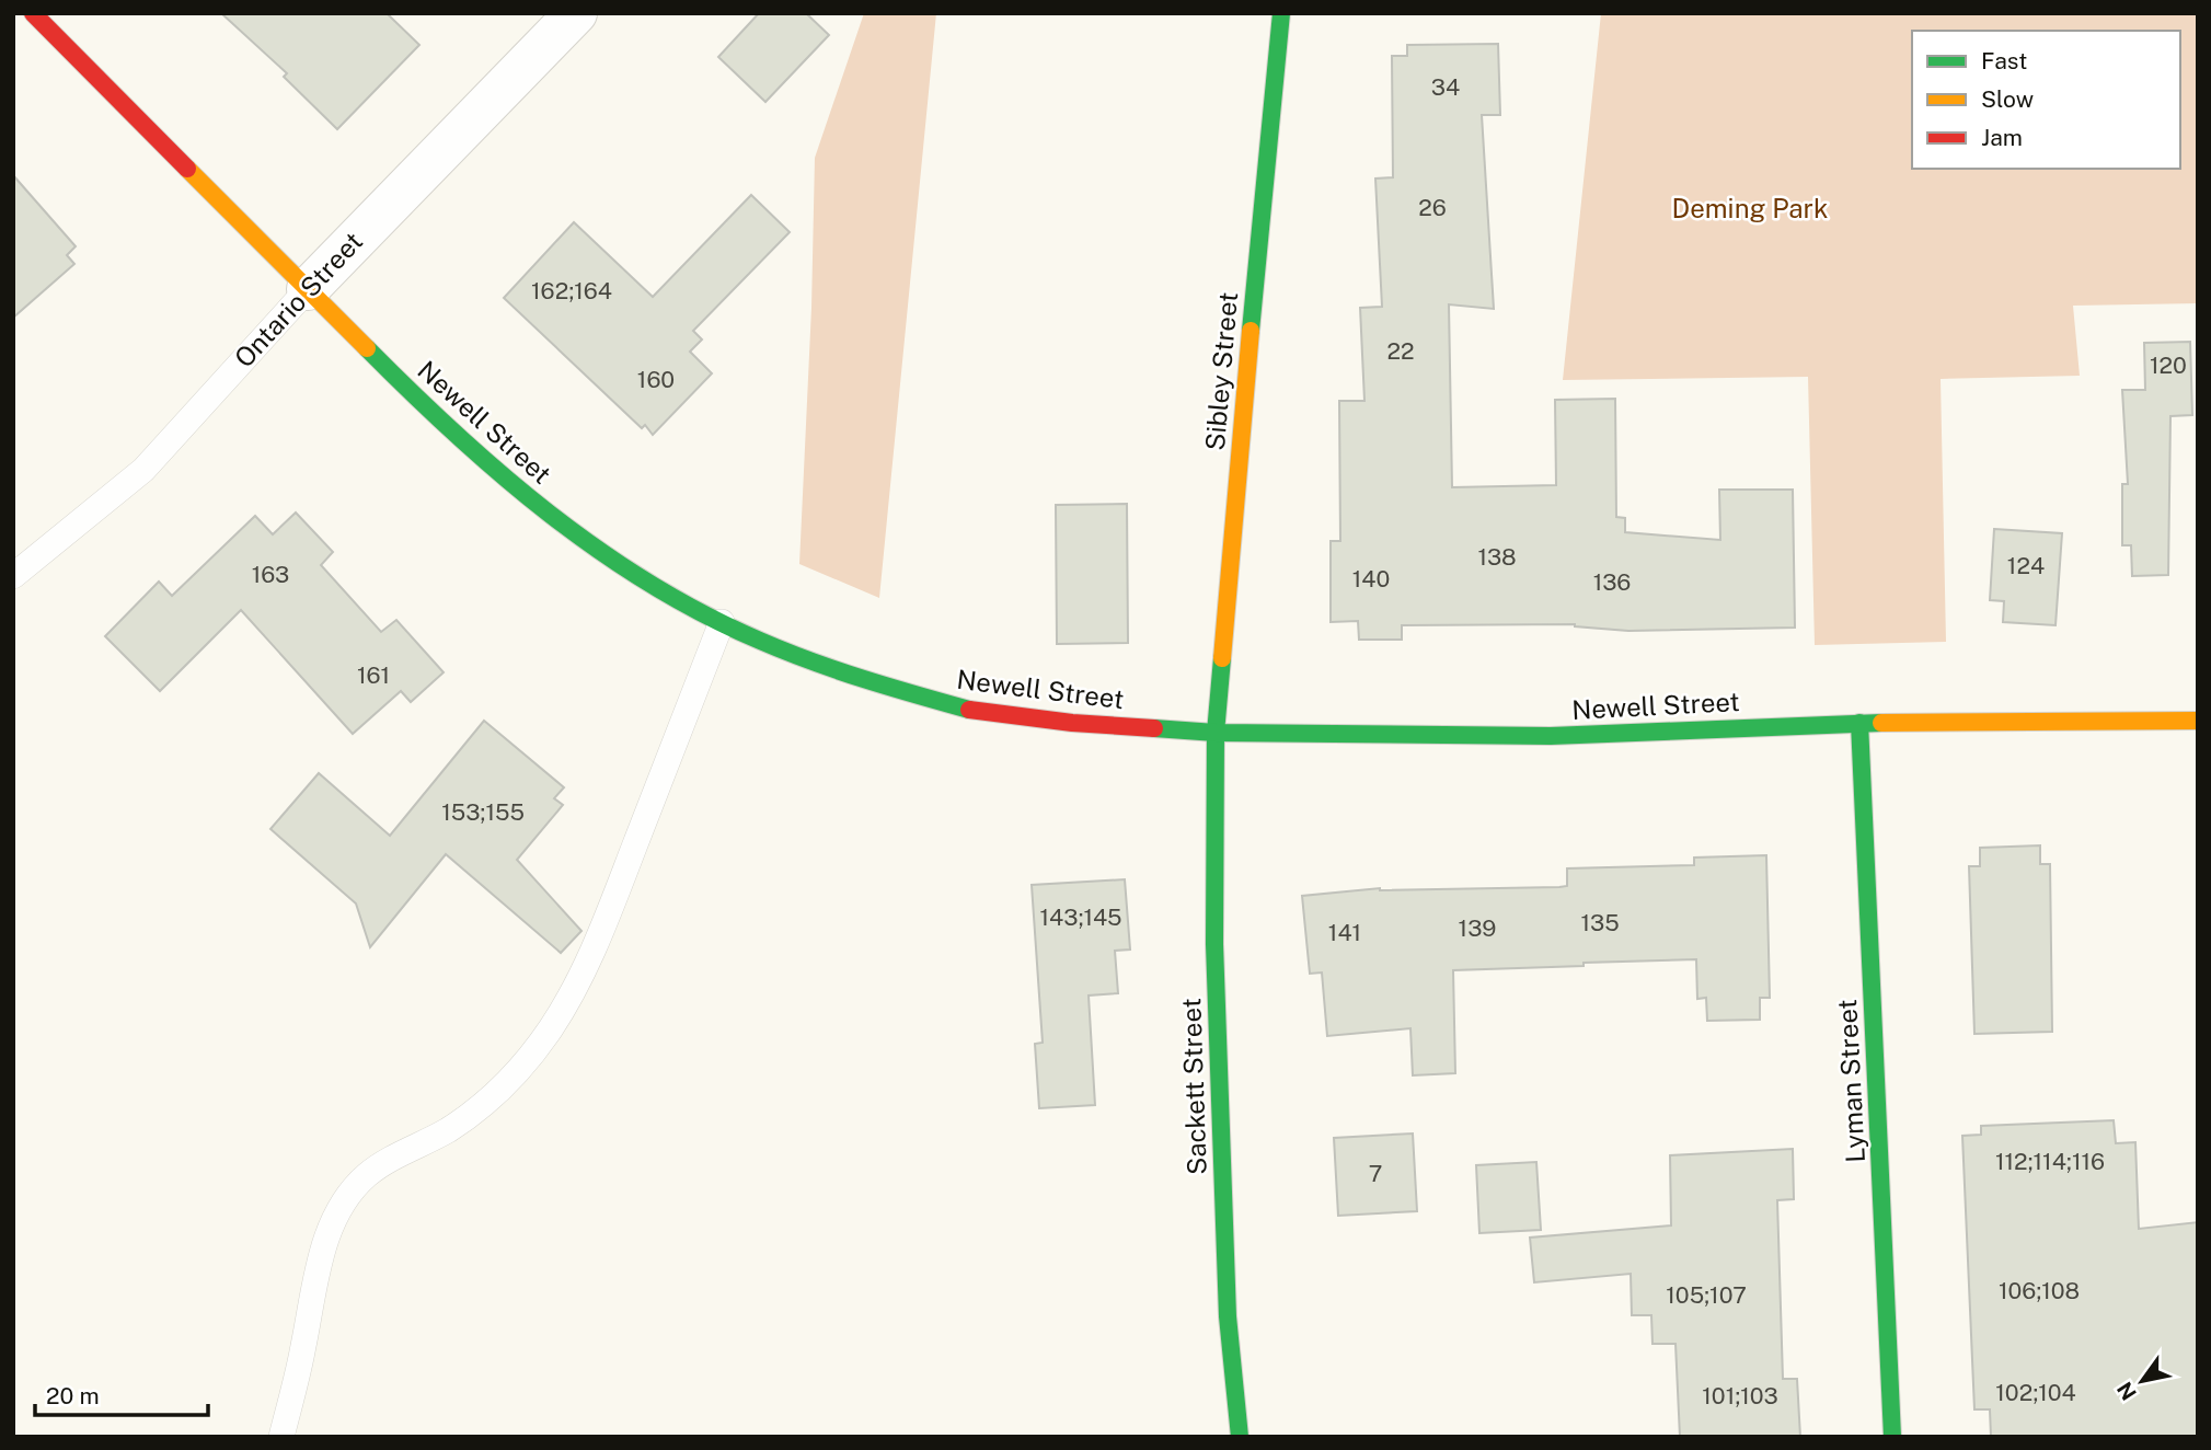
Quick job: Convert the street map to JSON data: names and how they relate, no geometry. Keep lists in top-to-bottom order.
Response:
{
  "streets": {
    "street": [
      "Ontario Street",
      "Sibley Street",
      "Newell Street",
      "Lyman Street",
      "Sackett Street"
    ]
  },
  "crossings": [
    ["Ontario Street", "Newell Street"],
    ["Sibley Street", "Newell Street"],
    ["Sibley Street", "Sackett Street"],
    ["Newell Street", "Lyman Street"],
    ["Newell Street", "Sackett Street"]
  ],
  "parks": ["Deming Park"],
  "house_numbers": [
    "34",
    "26",
    "162;164",
    "22",
    "120",
    "160",
    "138",
    "124",
    "163",
    "140",
    "136",
    "161",
    "153;155",
    "143;145",
    "135",
    "139",
    "141",
    "112;114;116",
    "7",
    "106;108",
    "105;107",
    "102;104",
    "101;103"
  ],
  "legend": ["Fast", "Slow", "Jam"],
  "scale_bar": "20 m",
  "north": "bottom left"
}
